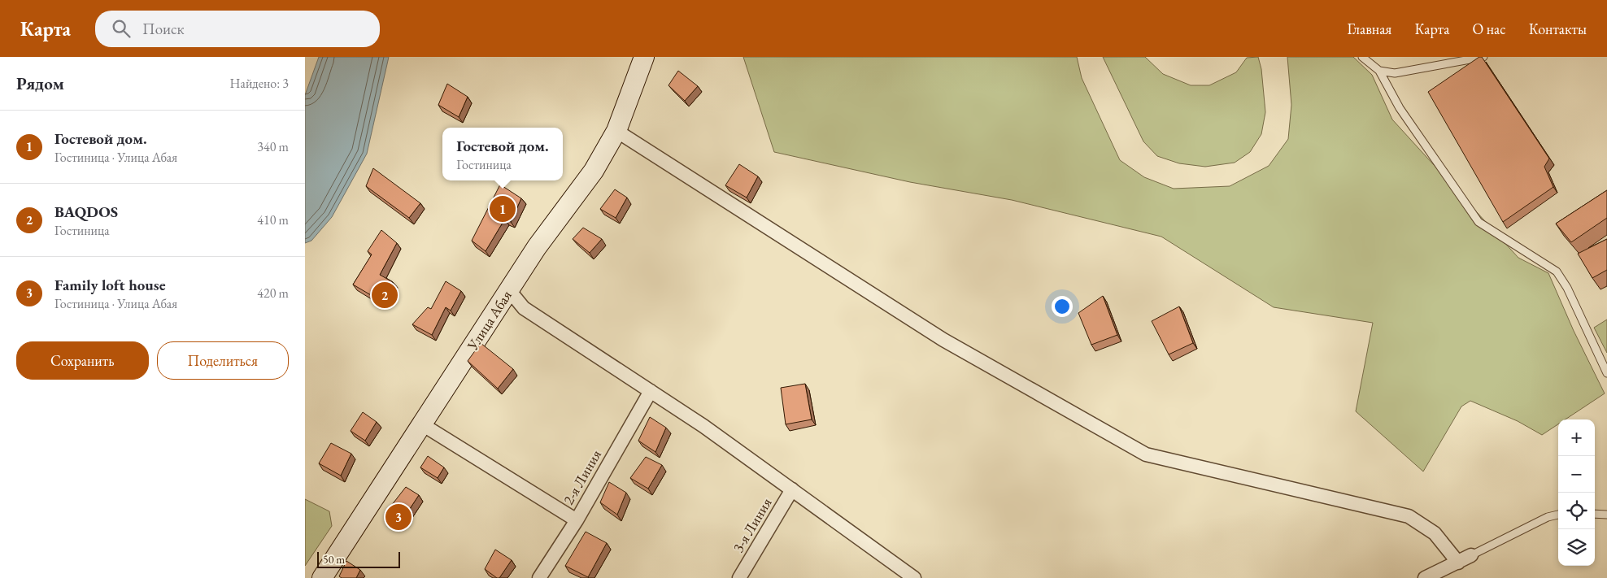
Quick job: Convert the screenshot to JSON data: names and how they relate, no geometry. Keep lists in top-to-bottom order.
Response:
{
  "streets": {
    "street": ["Улица Абая", "2-я Линия", "3-я Линия"]
  },
  "scale_bar": "50 m",
  "page": {
    "header": "Карта",
    "search": "Поиск",
    "nav": [
      "Главная",
      "Карта",
      "О нас",
      "Контакты"
    ],
    "heading": ["Рядом", "Найдено: 3"],
    "list": [
      {
        "mark": "1",
        "name": "Гостевой дом.",
        "note": "Гостиница · Улица Абая",
        "value": "340 m"
      },
      {
        "mark": "2",
        "name": "BAQDOS",
        "note": "Гостиница",
        "value": "410 m"
      },
      {
        "mark": "3",
        "name": "Family loft house",
        "note": "Гостиница · Улица Абая",
        "value": "420 m"
      }
    ],
    "popup": ["Гостевой дом.", "Гостиница"],
    "pins": ["1", "2", "3"],
    "buttons": ["Сохранить", "Поделиться"],
    "map_buttons": ["+", "−"],
    "scale": "50 m"
  }
}
